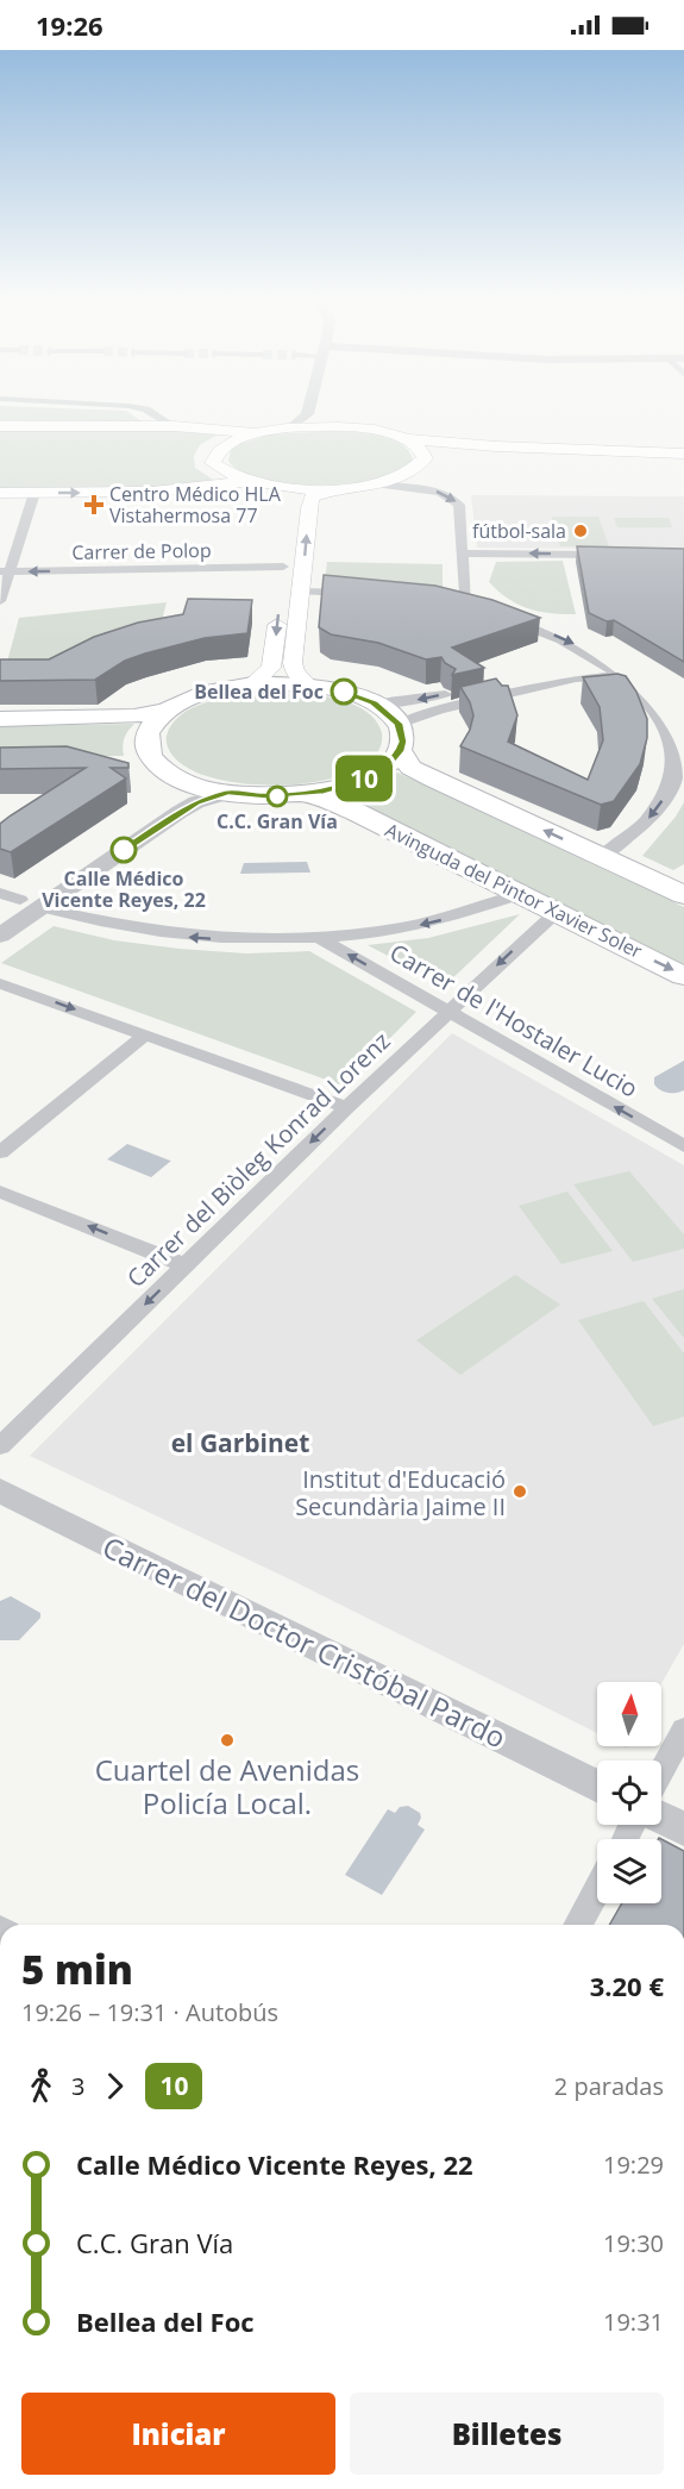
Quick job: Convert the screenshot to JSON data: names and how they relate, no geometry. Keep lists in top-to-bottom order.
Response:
{
  "streets": {
    "main road": ["Avinguda del Pintor Xavier Soler"],
    "street": [
      "Carrer de Polop",
      "Carrer de l'Hostaler Lucio",
      "Carrer del Biòleg Konrad Lorenz",
      "Carrer del Doctor Cristóbal Pardo"
    ]
  },
  "crossings": [
    ["Avinguda del Pintor Xavier Soler", "Carrer del Biòleg Konrad Lorenz"],
    ["Carrer de l'Hostaler Lucio", "Carrer del Biòleg Konrad Lorenz"]
  ],
  "one_way": ["Carrer de Polop", "Carrer de l'Hostaler Lucio", "Carrer del Biòleg Konrad Lorenz"],
  "districts": ["el Garbinet"],
  "places": {
    "health": ["Centro Médico HLA Vistahermosa 77"],
    "other": [
      "fútbol-sala",
      "Bellea del Foc",
      "C.C. Gran Vía",
      "Calle Médico Vicente Reyes, 22",
      "Institut d'Educació Secundària Jaime II",
      "Cuartel de Avenidas Policía Local."
    ]
  },
  "lines": ["bus line 10"],
  "north": "top",
  "page": {
    "status": "19:26",
    "on_map": "10",
    "heading": ["5 min", "19:26 – 19:31 · Autobús", "3.20 €"],
    "legs": ["3", "10", "2 paradas"],
    "list": [
      {
        "name": "Calle Médico Vicente Reyes, 22",
        "value": "19:29"
      },
      {
        "name": "C.C. Gran Vía",
        "value": "19:30"
      },
      {
        "name": "Bellea del Foc",
        "value": "19:31"
      }
    ],
    "buttons": ["Iniciar", "Billetes"]
  }
}
